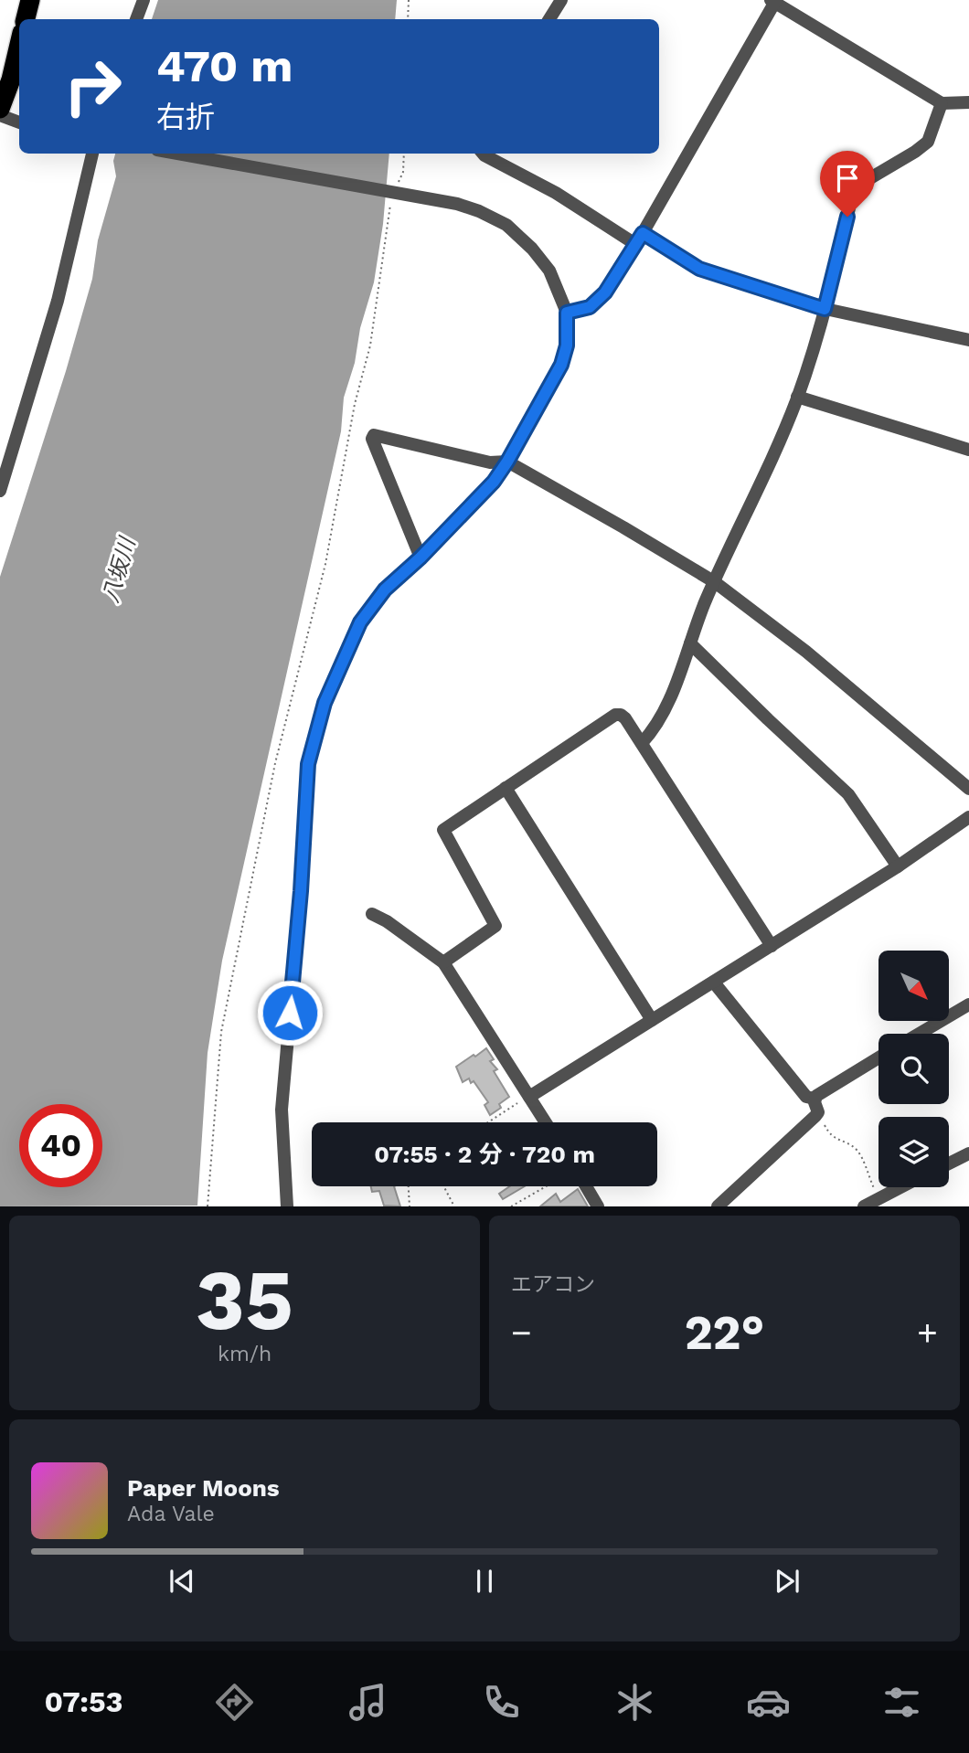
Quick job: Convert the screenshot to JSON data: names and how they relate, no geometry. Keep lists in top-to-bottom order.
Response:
{
  "water": ["八坂川"],
  "north": "bottom right",
  "page": {
    "turn": ["470 m", "右折"],
    "limit": "40",
    "trip": "07:55 · 2 分 · 720 m",
    "tile": [
      ["35", "km/h"],
      "エアコン"
    ],
    "heat": ["−", "22°", "+"],
    "song": ["Paper Moons", "Ada Vale"],
    "tabs": "07:53"
  }
}
